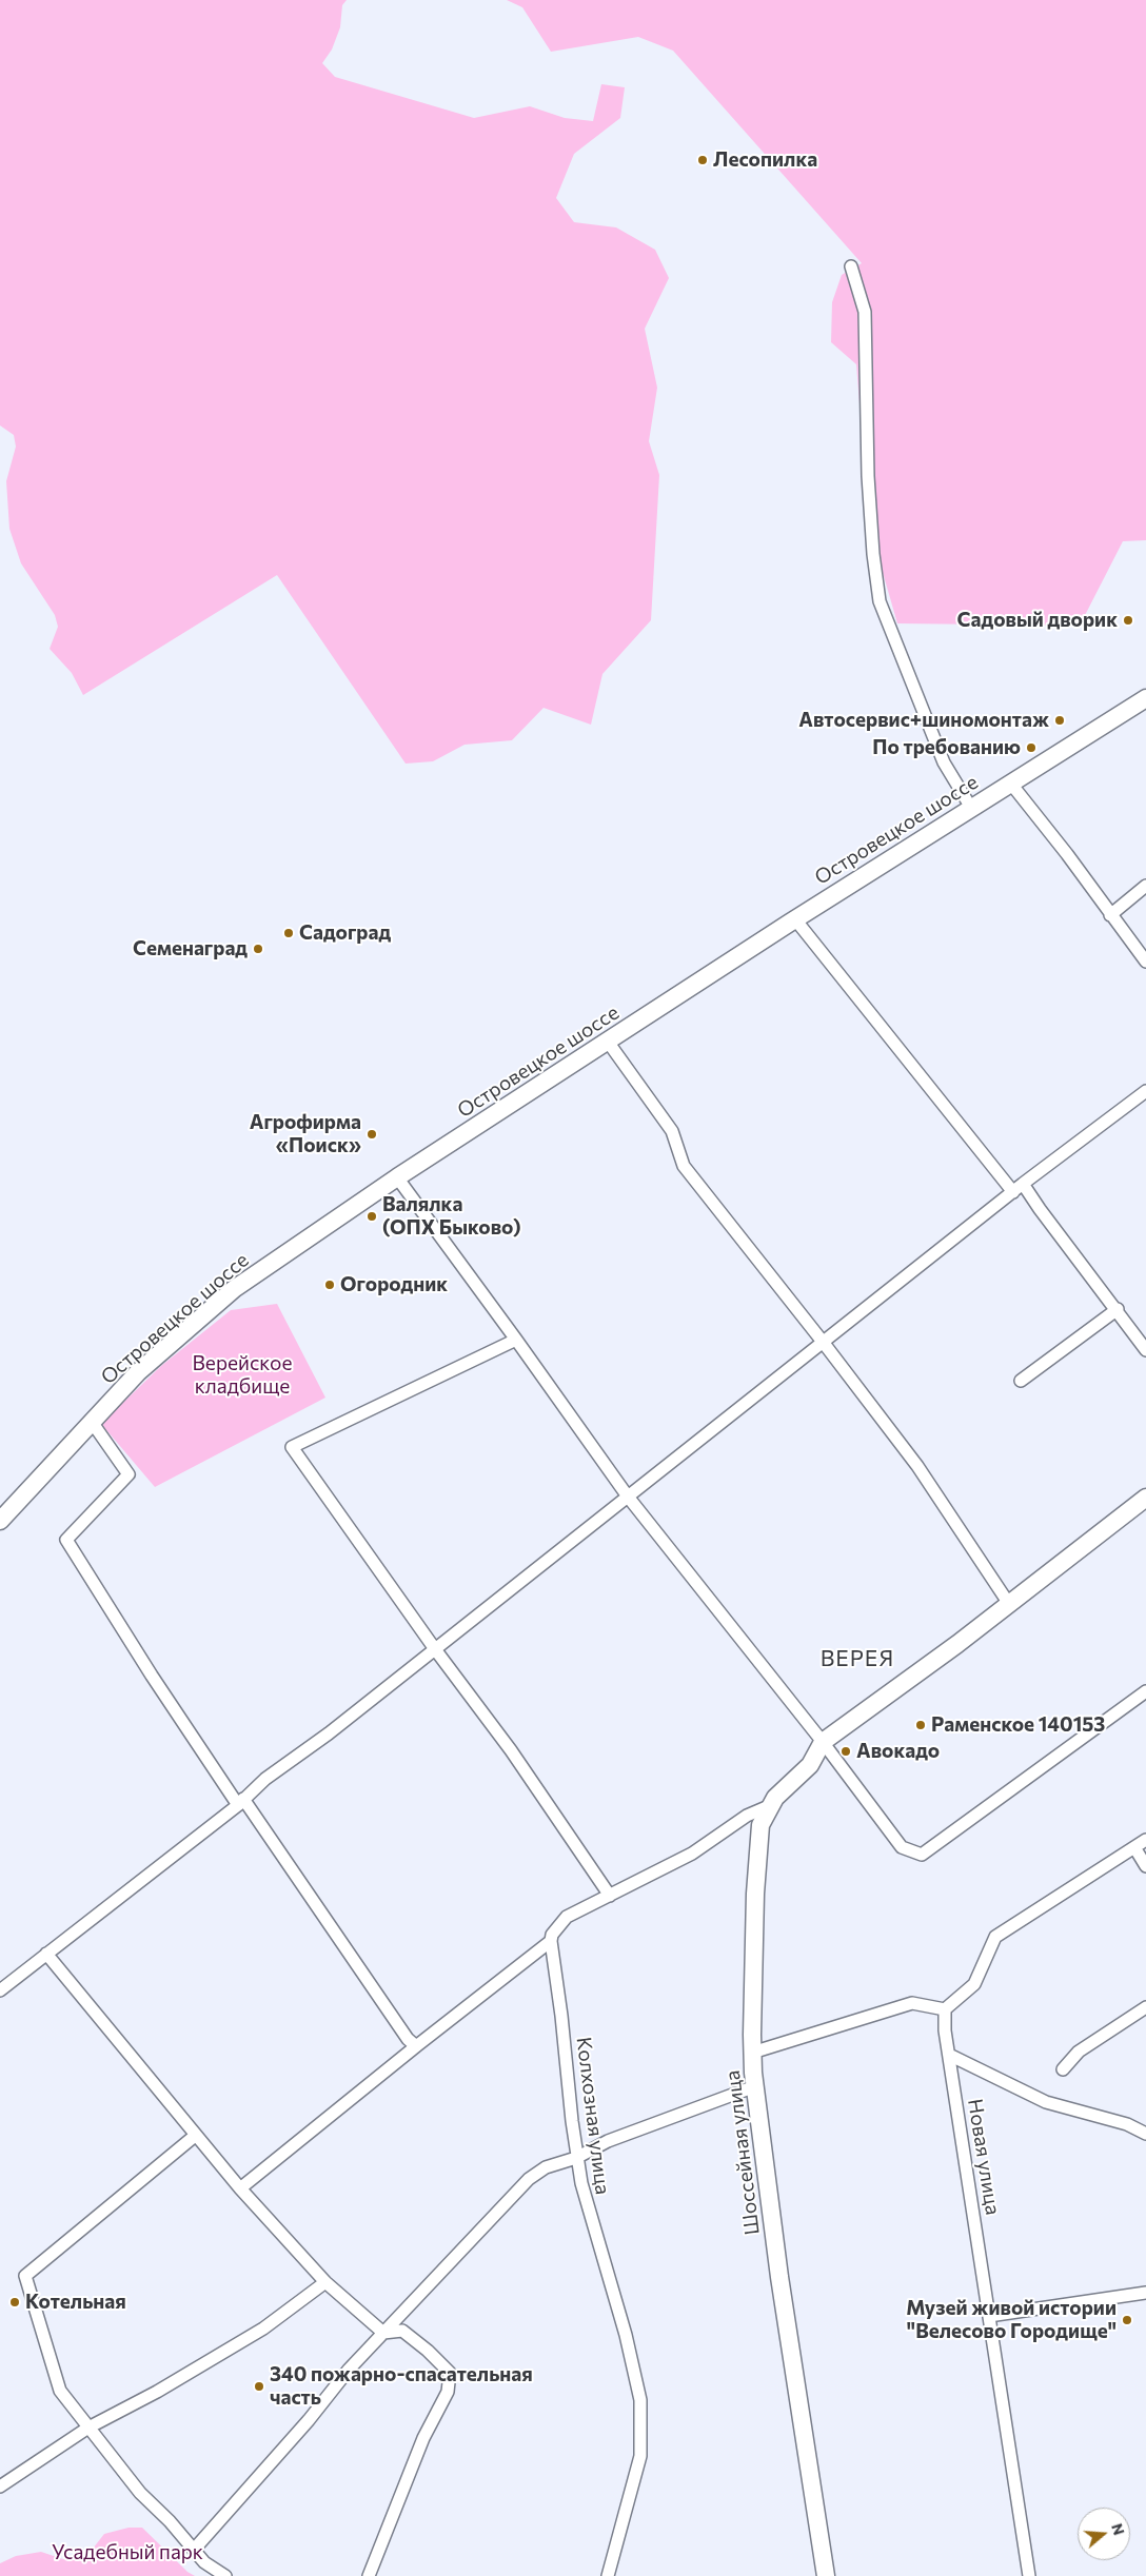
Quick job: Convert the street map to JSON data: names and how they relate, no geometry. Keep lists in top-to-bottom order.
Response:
{
  "streets": {
    "main road": ["Островецкое шоссе", "Шоссейная улица"],
    "street": ["Колхозная улица", "Новая улица"]
  },
  "districts": ["ВЕРЕЯ"],
  "parks": ["Верейское кладбище", "Усадебный парк"],
  "places": [
    "Лесопилка",
    "Садовый дворик",
    "Автосервис+шиномонтаж",
    "По требованию",
    "Садоград",
    "Семенаград",
    "Агрофирма «Поиск»",
    "Валялка (ОПХ Быково)",
    "Огородник",
    "Раменское 140153",
    "Авокадо",
    "Котельная",
    "Музей живой истории \"Велесово Городище\"",
    "340 пожарно-спасательная часть"
  ],
  "north": "right"
}
